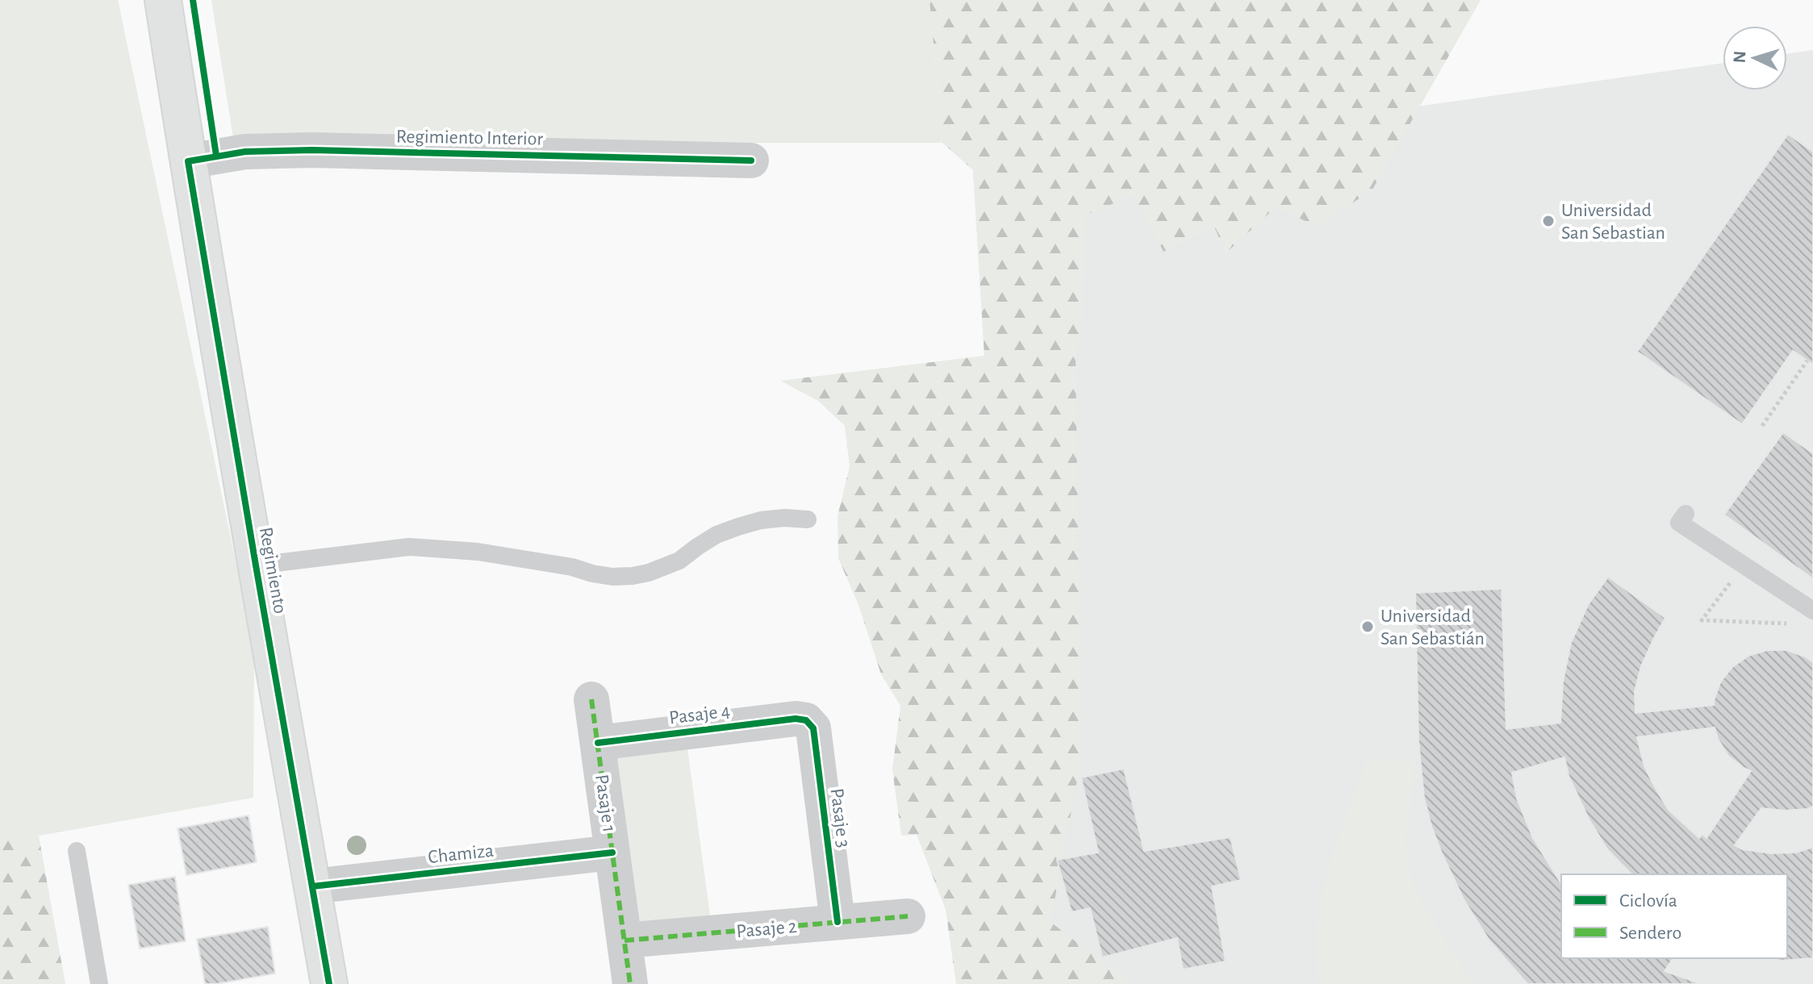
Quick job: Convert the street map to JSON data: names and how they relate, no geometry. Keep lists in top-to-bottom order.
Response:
{
  "streets": {
    "main road": ["Regimiento"],
    "street": [
      "Regimiento Interior",
      "Pasaje 4",
      "Pasaje 1",
      "Pasaje 3",
      "Chamiza",
      "Pasaje 2"
    ]
  },
  "crossings": [
    ["Regimiento Interior", "Regimiento"],
    ["Regimiento", "Chamiza"],
    ["Pasaje 4", "Pasaje 1"],
    ["Pasaje 4", "Pasaje 3"],
    ["Pasaje 1", "Chamiza"],
    ["Pasaje 1", "Pasaje 2"],
    ["Pasaje 3", "Pasaje 2"]
  ],
  "places": ["Universidad San Sebastian", "Universidad San Sebastián"],
  "legend": ["Ciclovía", "Sendero"],
  "north": "left"
}
